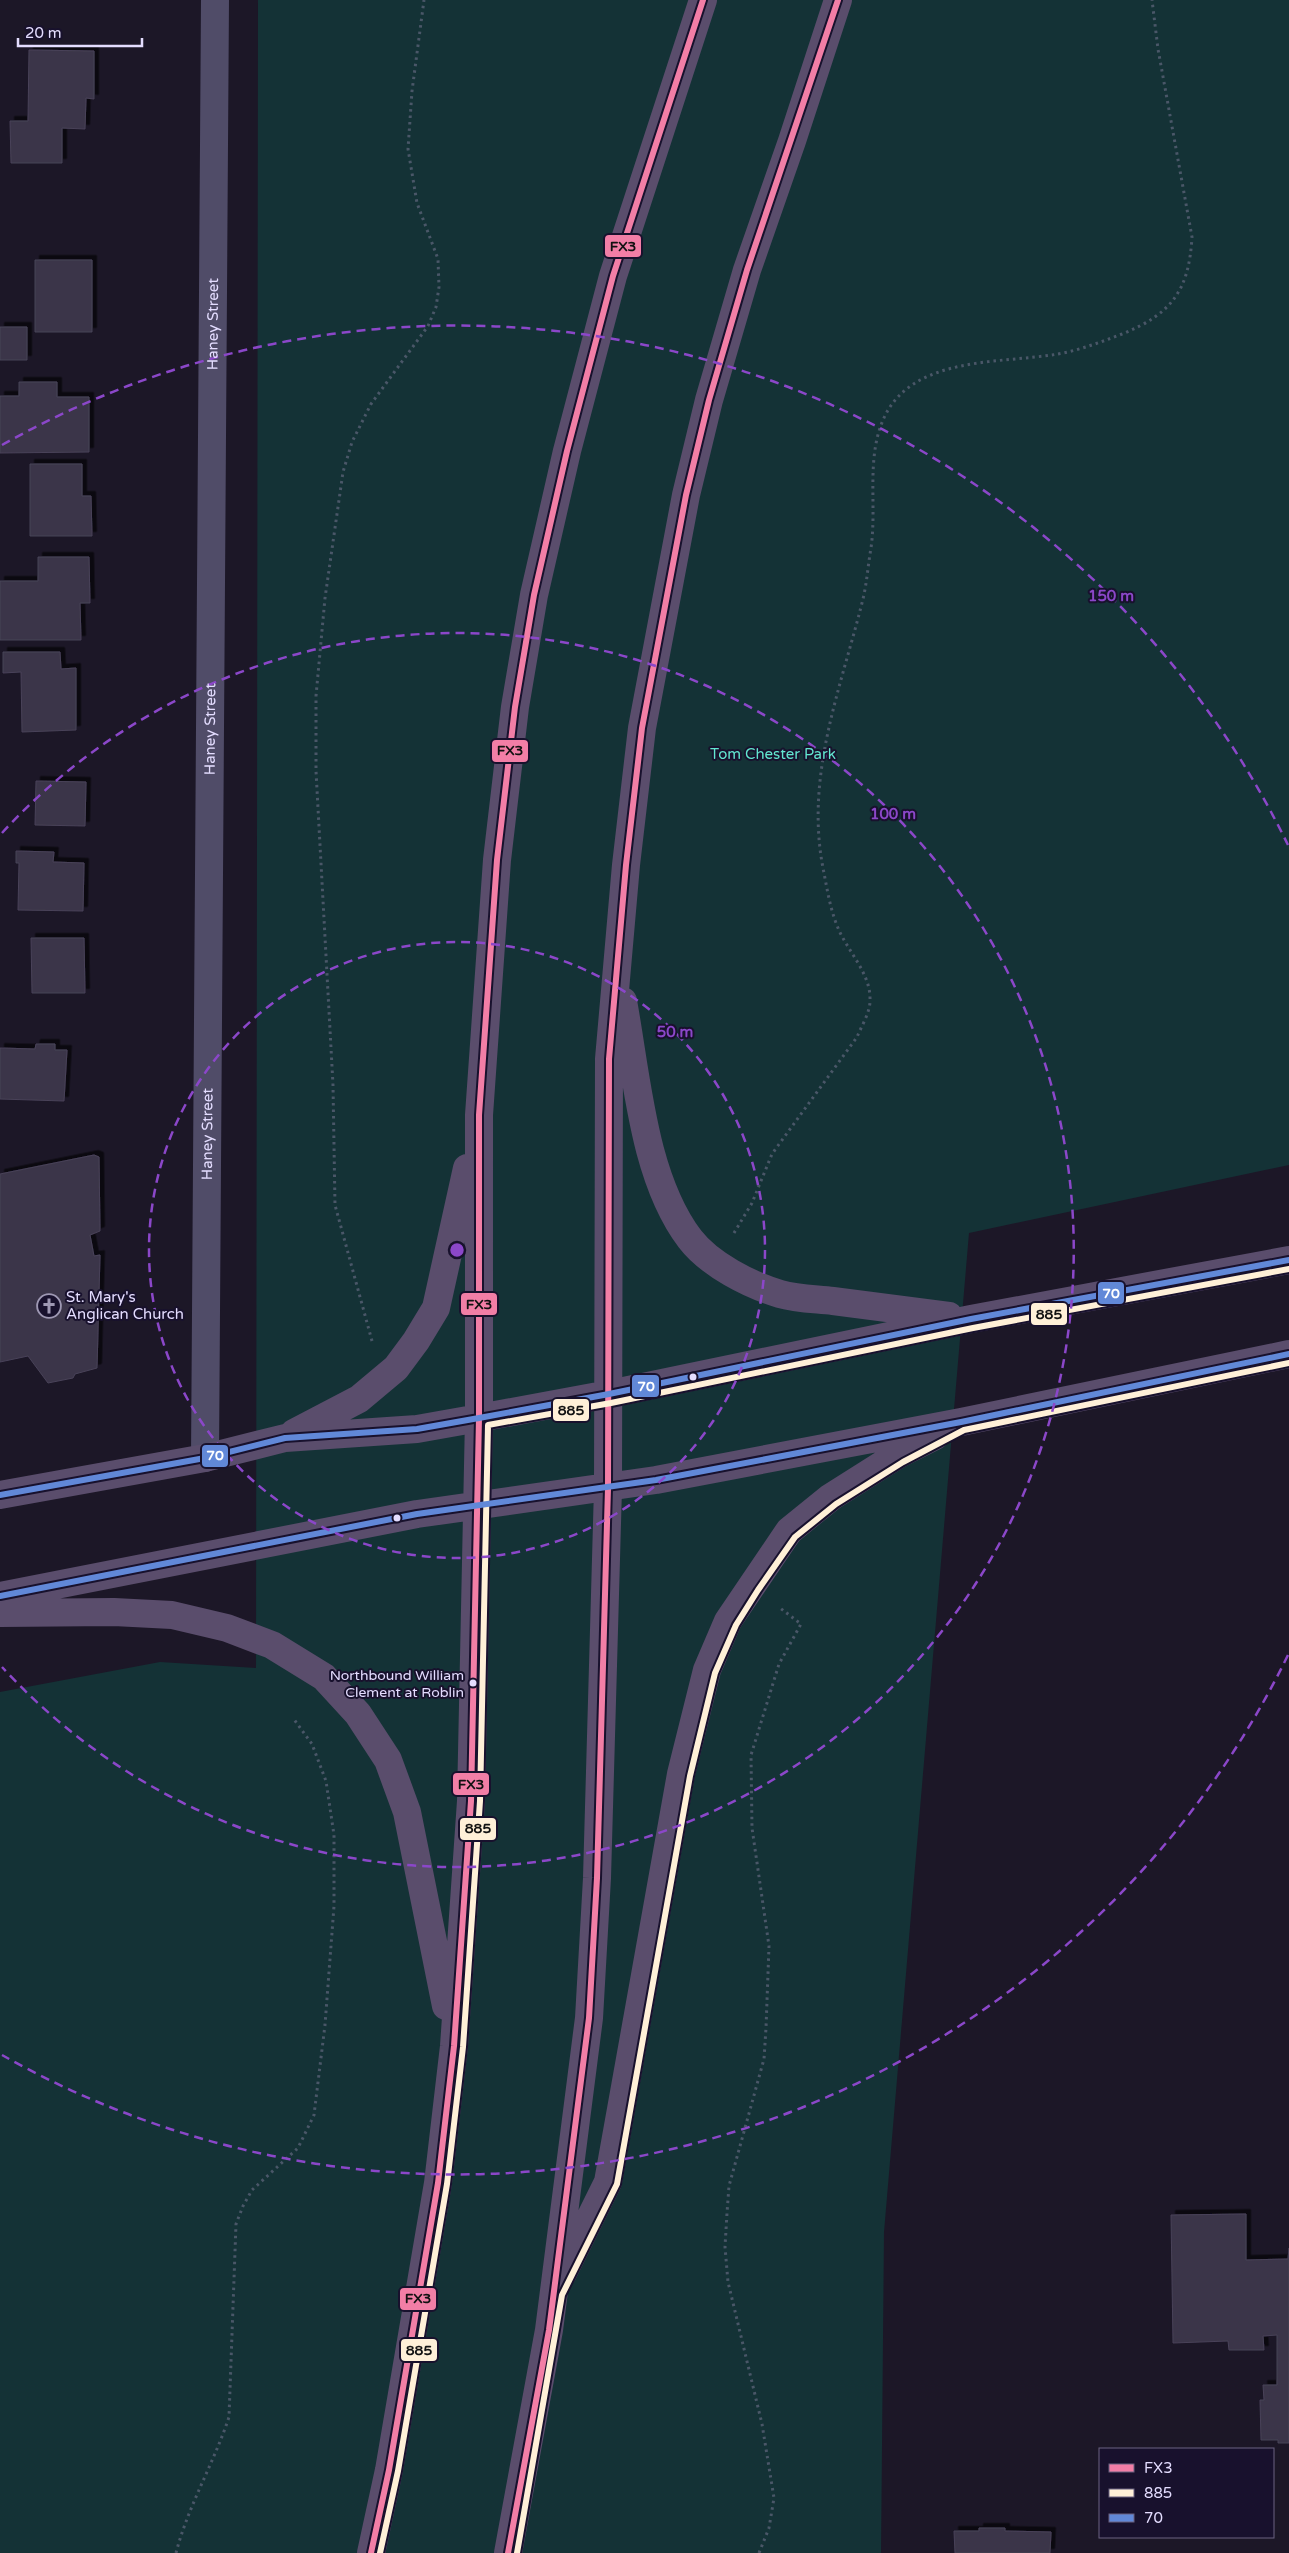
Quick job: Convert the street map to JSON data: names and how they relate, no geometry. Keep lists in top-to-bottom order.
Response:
{
  "streets": {
    "street": ["Haney Street"]
  },
  "parks": ["Tom Chester Park"],
  "places": {
    "church": ["St. Mary's Anglican Church"],
    "other": ["Northbound William Clement at Roblin"]
  },
  "lines": ["transit line FX3", "transit line 70", "transit line 885"],
  "legend": ["FX3", "885", "70"],
  "scale_bar": "20 m",
  "rings": ["150 m", "100 m", "50 m"]
}
